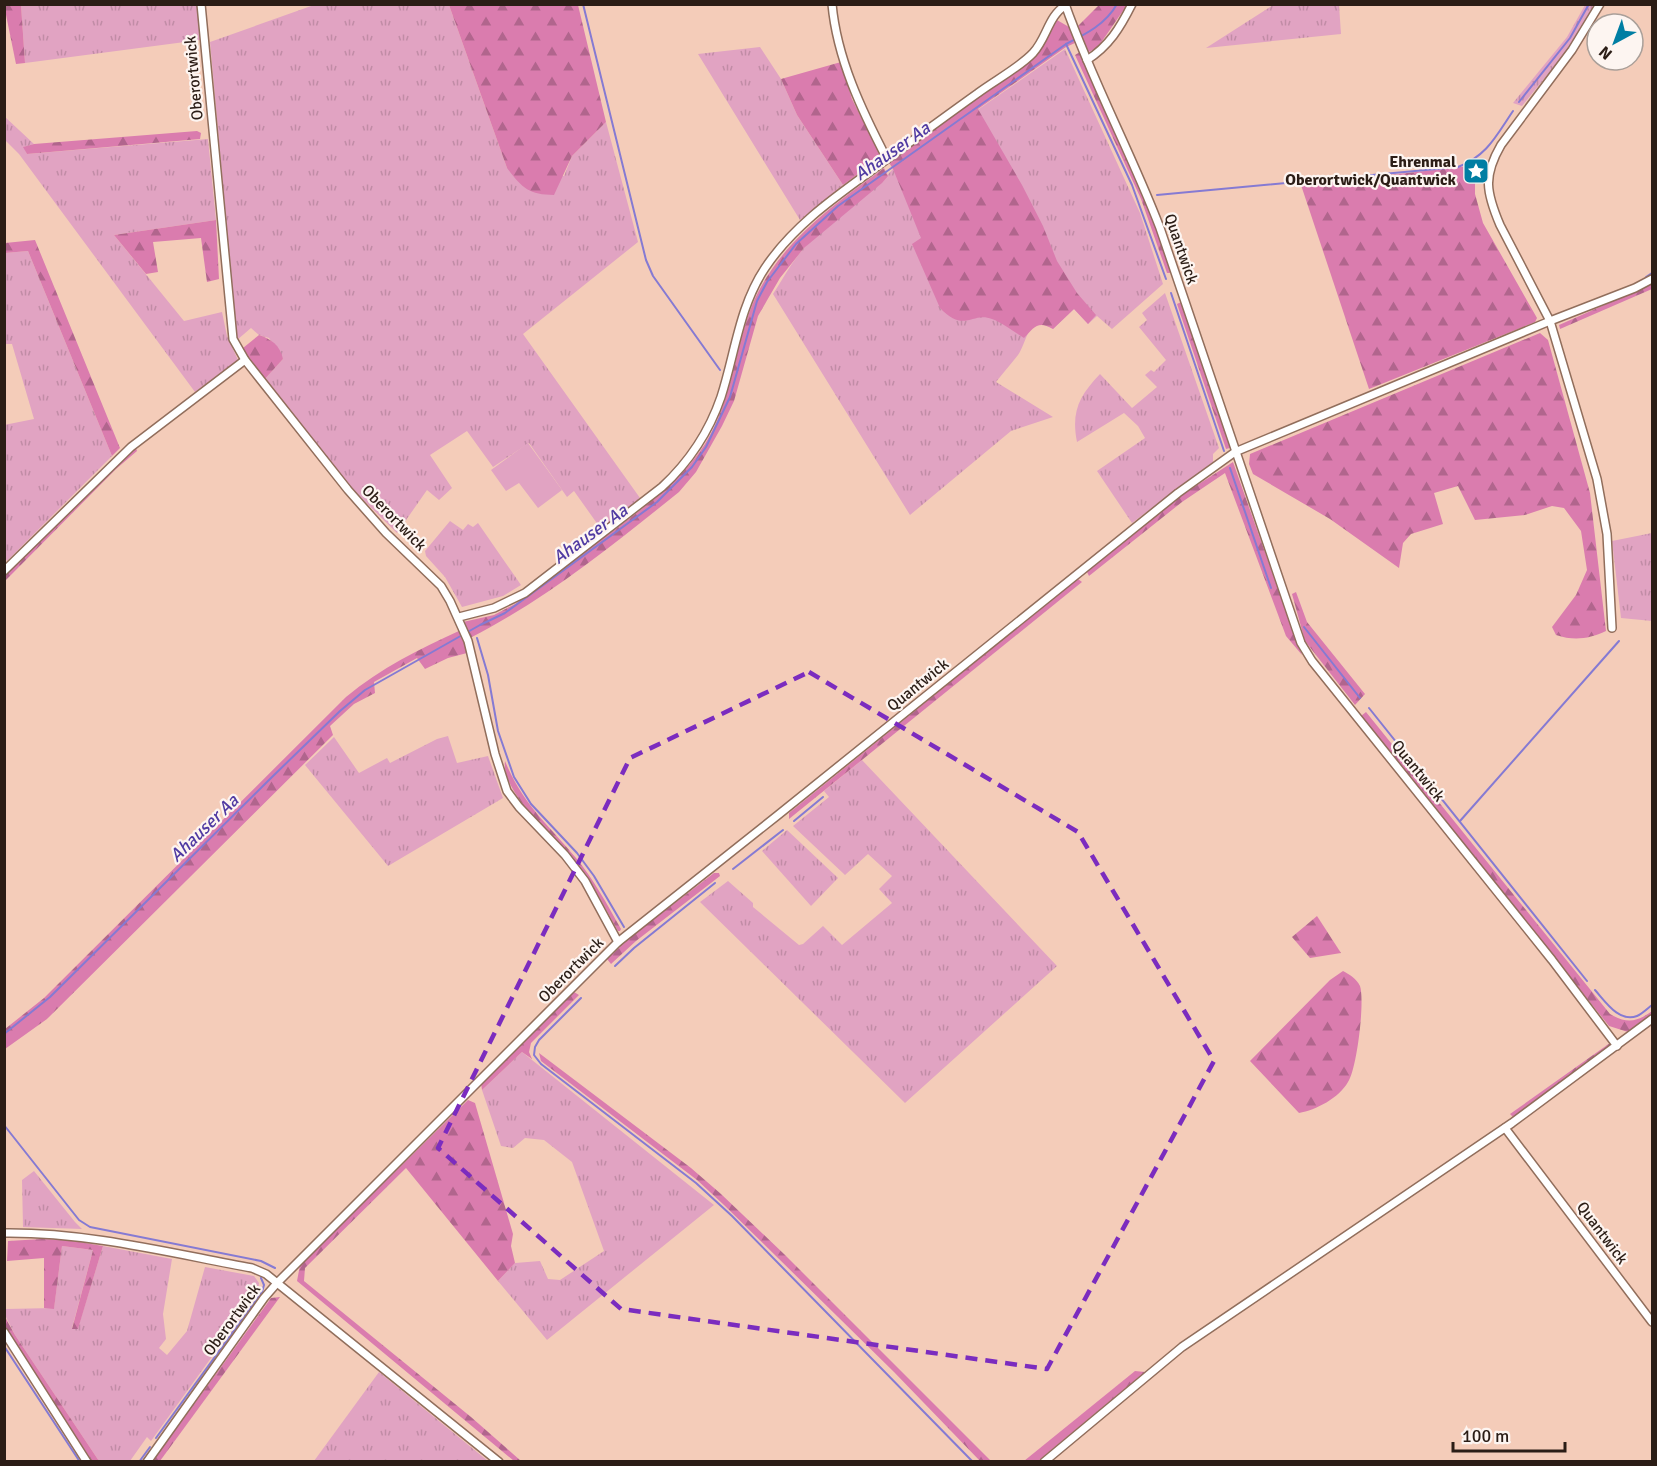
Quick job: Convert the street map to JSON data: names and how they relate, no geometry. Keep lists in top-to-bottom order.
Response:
{
  "streets": {
    "street": ["Oberortwick", "Quantwick"]
  },
  "crossings": [
    ["Oberortwick", "Quantwick"]
  ],
  "water": ["Ahauser Aa"],
  "places": {
    "place": ["Ehrenmal Oberortwick/Quantwick"]
  },
  "scale_bar": "100 m",
  "north": "bottom left"
}
